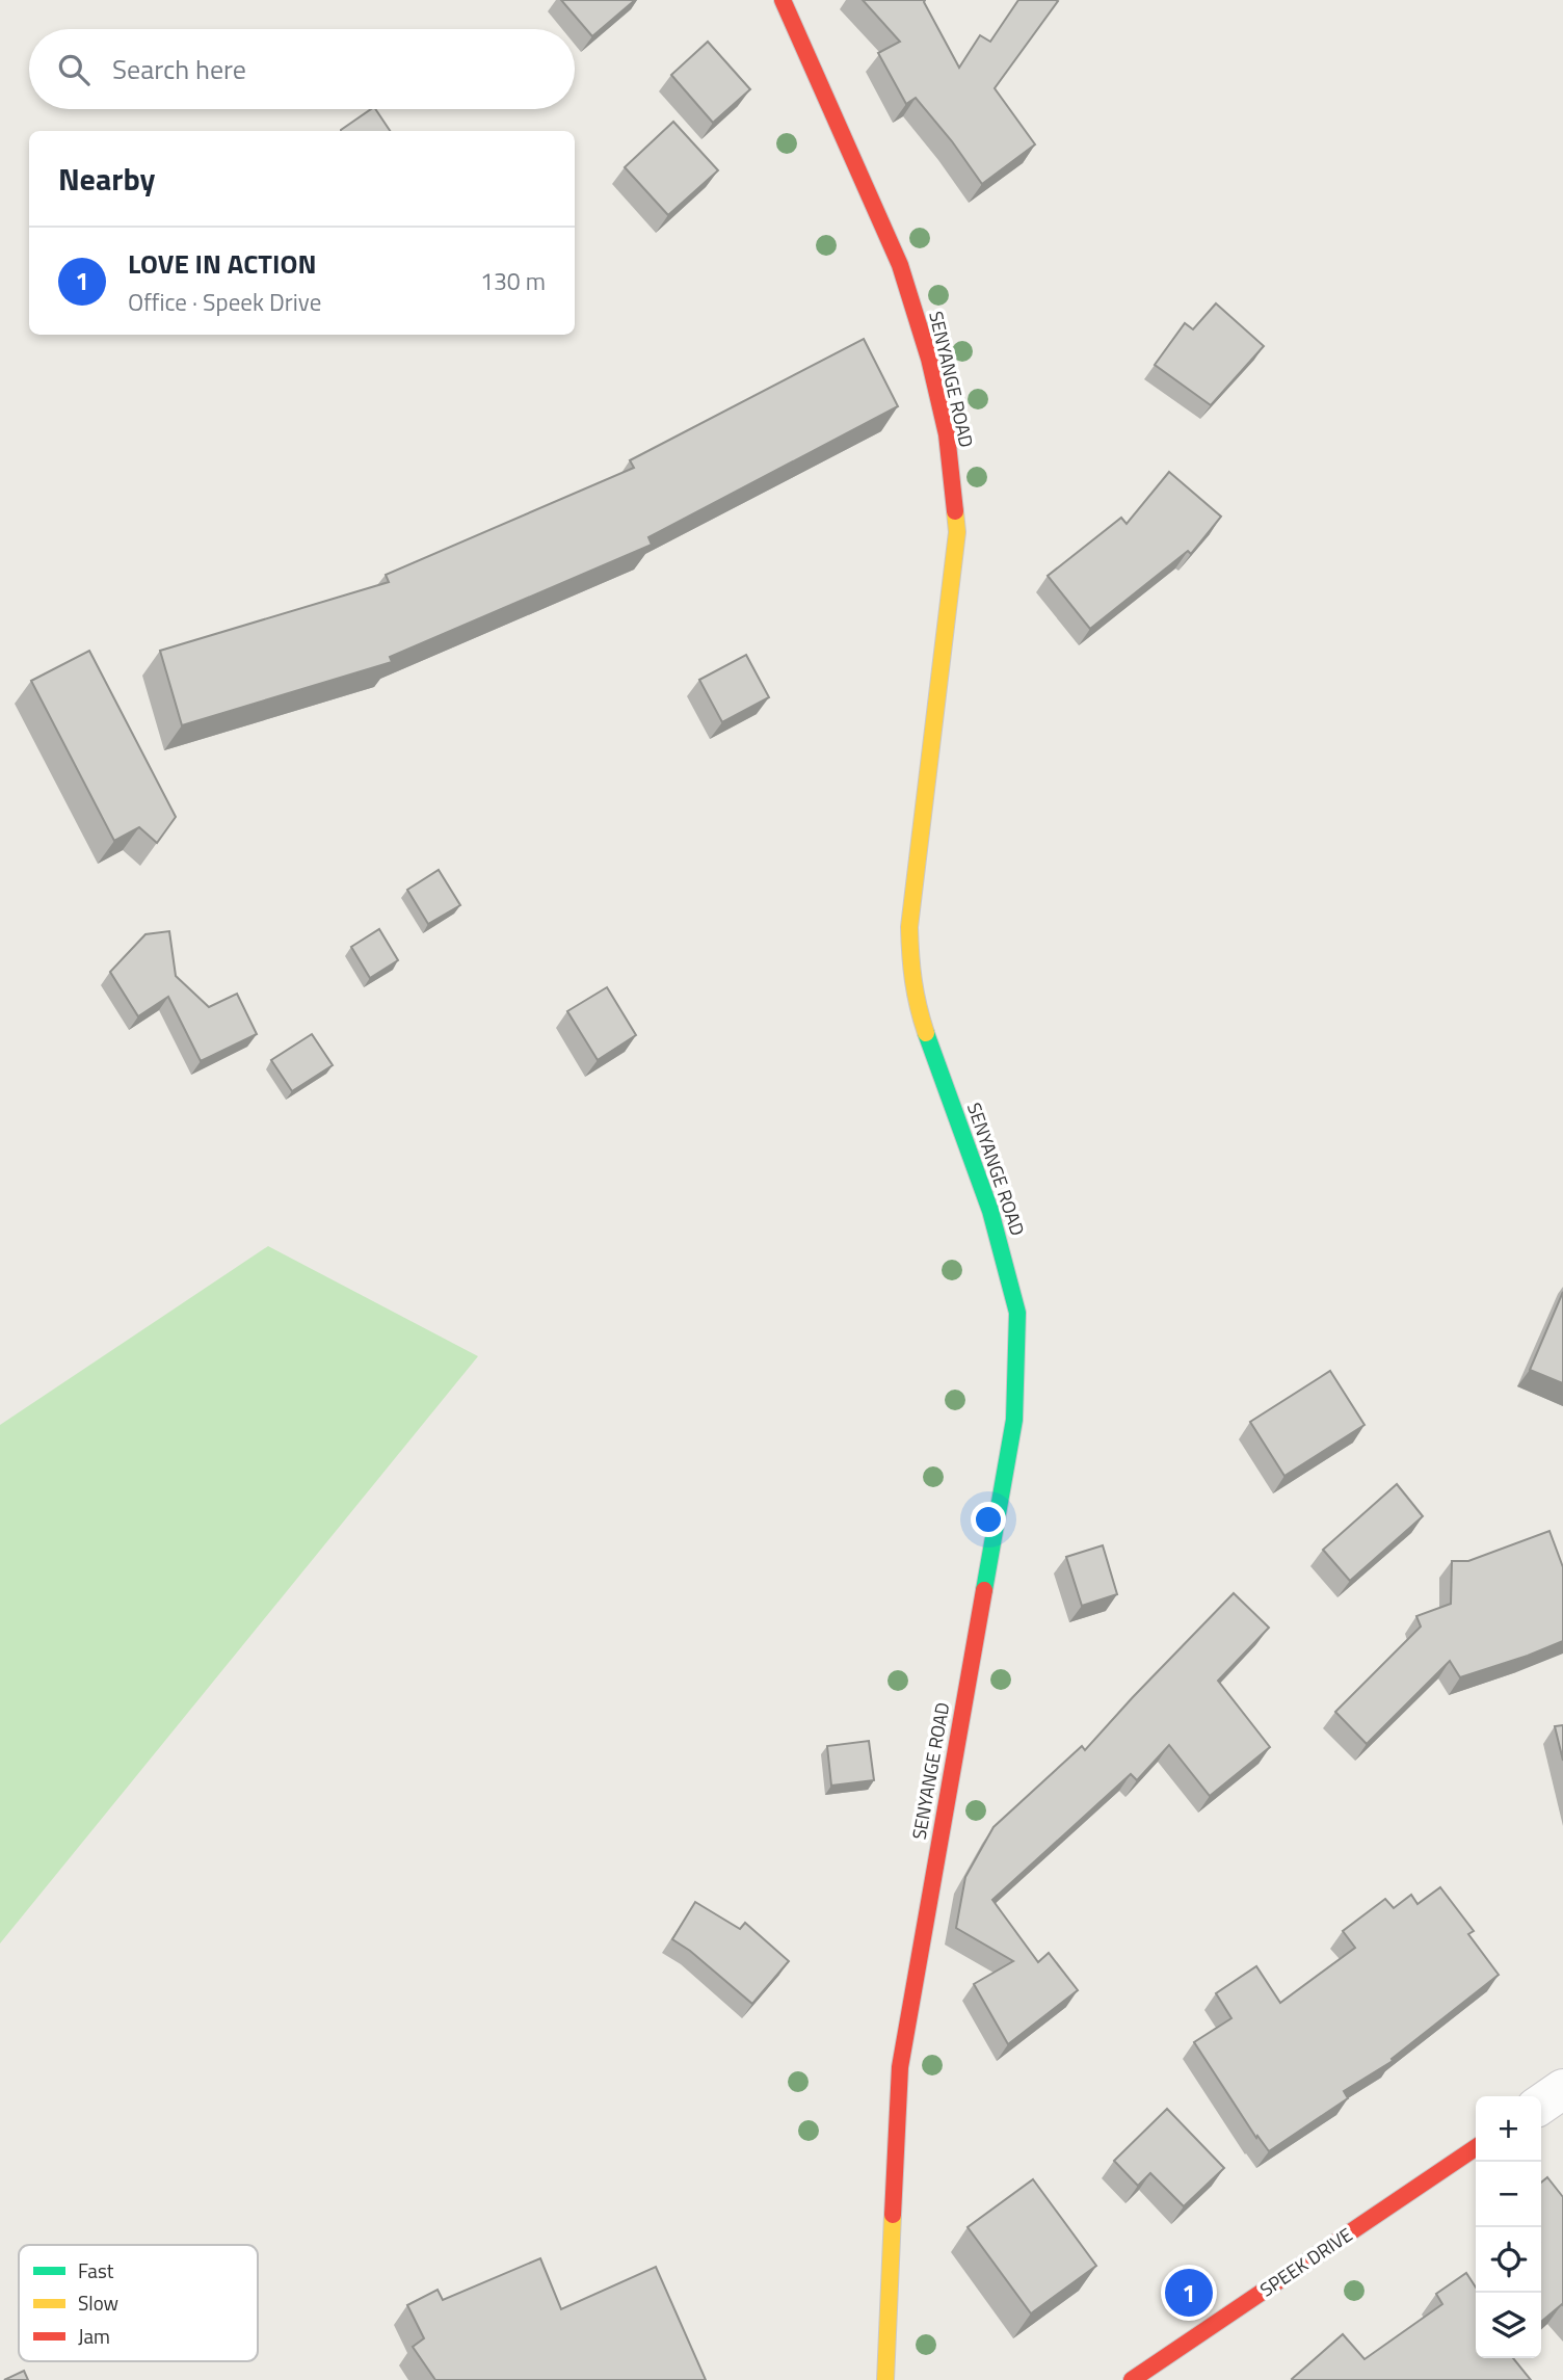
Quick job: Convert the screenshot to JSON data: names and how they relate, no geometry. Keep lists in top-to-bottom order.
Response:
{
  "streets": {
    "street": ["SENYANGE ROAD", "SPEEK DRIVE"]
  },
  "legend": ["Fast", "Slow", "Jam"],
  "page": {
    "search": "Search here",
    "heading": "Nearby",
    "list": [
      {
        "mark": "1",
        "name": "LOVE IN ACTION",
        "note": "Office · Speek Drive",
        "value": "130 m"
      }
    ],
    "map_buttons": ["+", "−"],
    "pins": "1"
  }
}
